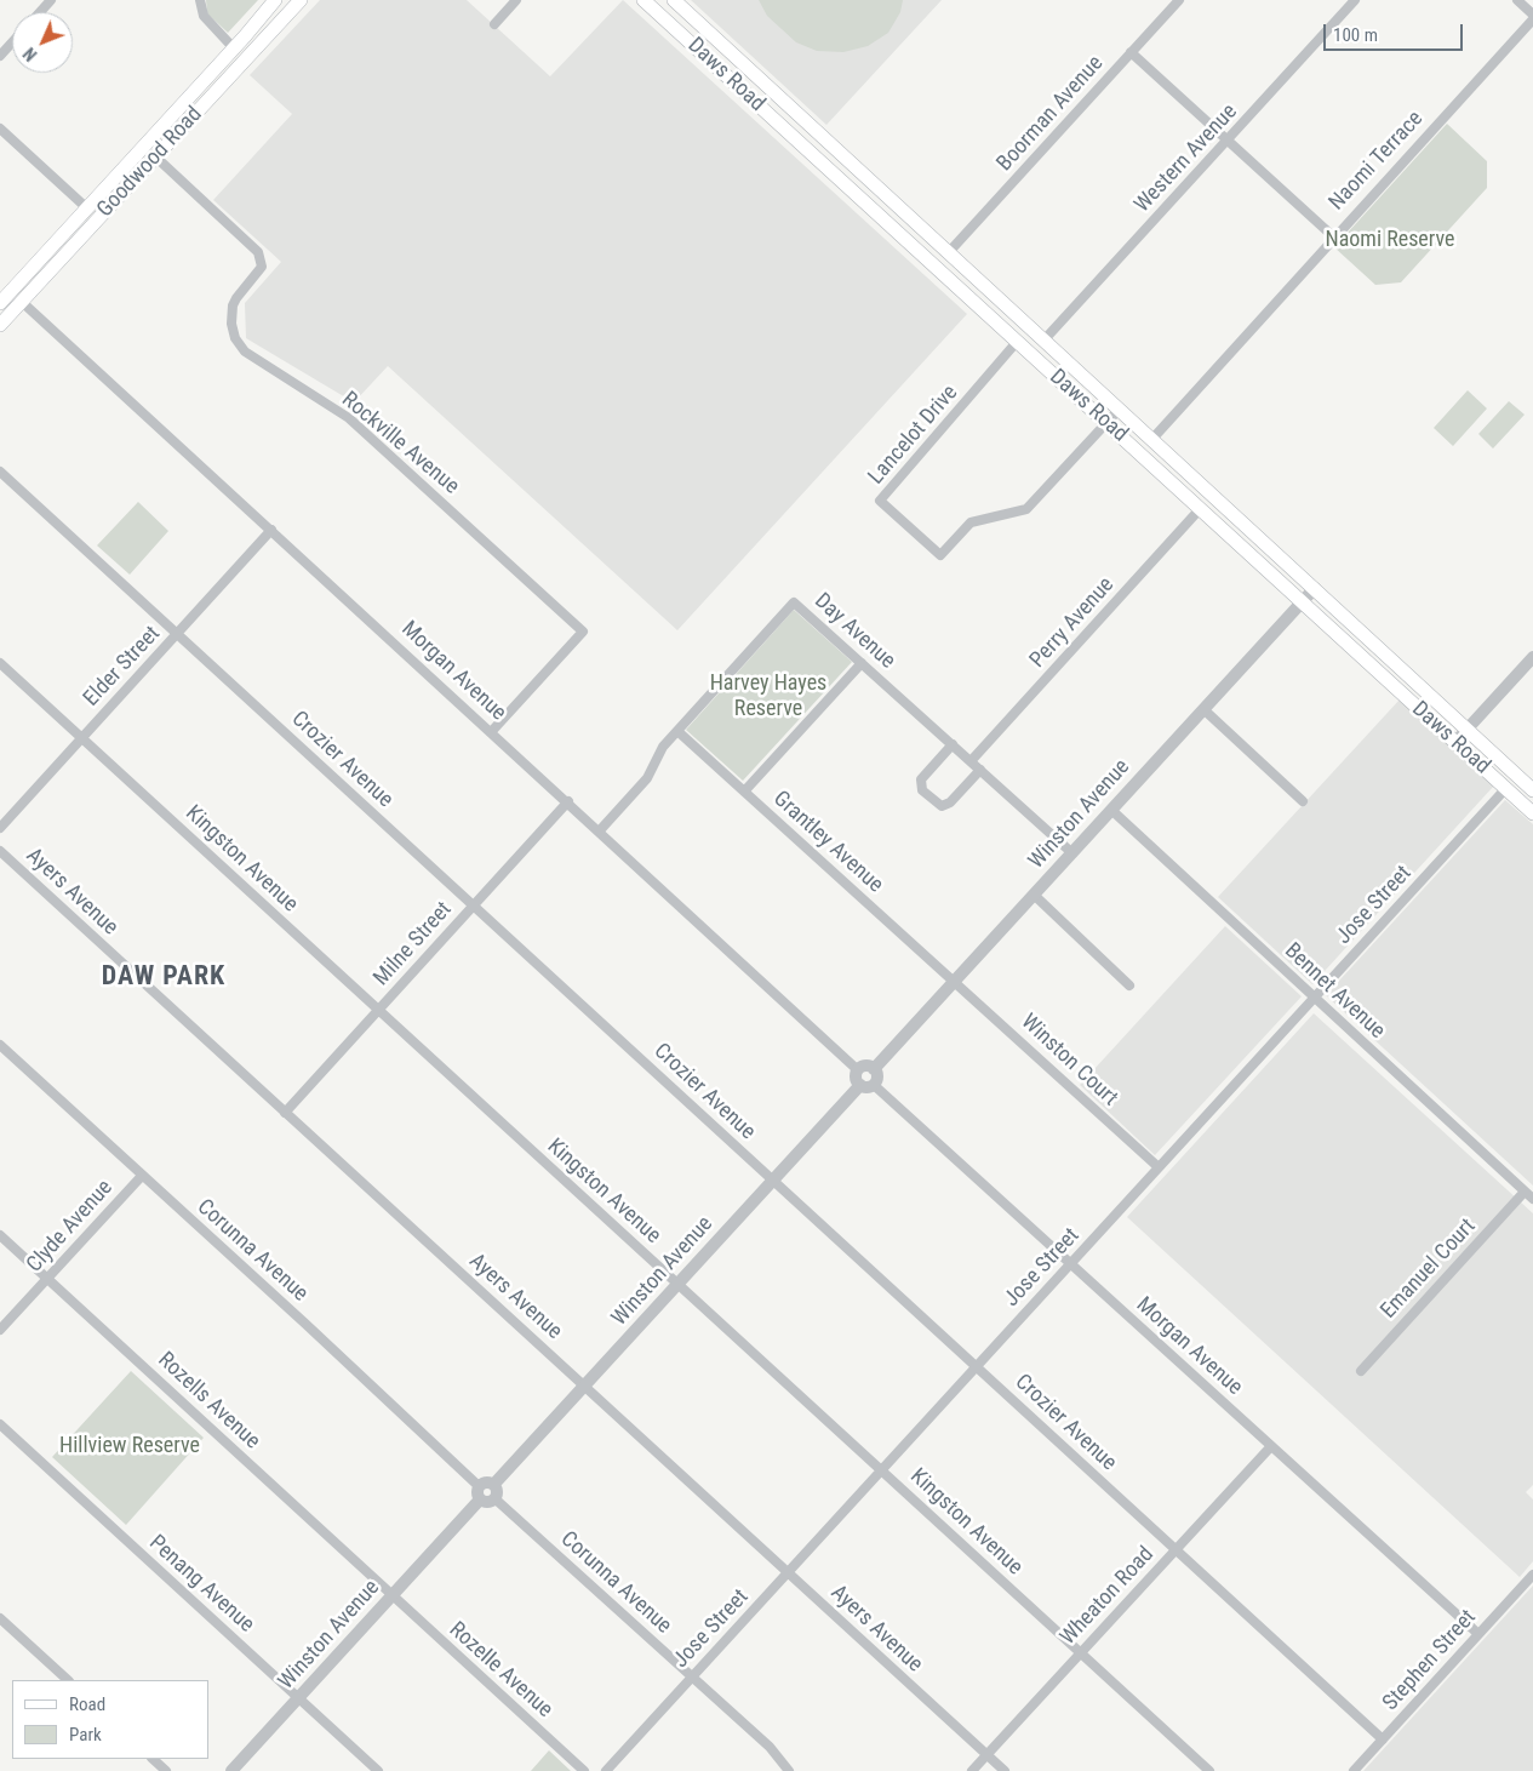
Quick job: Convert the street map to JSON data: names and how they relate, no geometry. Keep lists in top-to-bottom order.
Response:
{
  "streets": {
    "main road": ["Daws Road", "Goodwood Road"],
    "street": [
      "Boorman Avenue",
      "Western Avenue",
      "Naomi Terrace",
      "Lancelot Drive",
      "Rockville Avenue",
      "Perry Avenue",
      "Day Avenue",
      "Elder Street",
      "Morgan Avenue",
      "Crozier Avenue",
      "Winston Avenue",
      "Grantley Avenue",
      "Kingston Avenue",
      "Ayers Avenue",
      "Jose Street",
      "Milne Street",
      "Bennet Avenue",
      "Winston Court",
      "Clyde Avenue",
      "Corunna Avenue",
      "Emanuel Court",
      "Rozells Avenue",
      "Penang Avenue",
      "Wheaton Road",
      "Stephen Street",
      "Rozelle Avenue"
    ]
  },
  "crossings": [
    ["Daws Road", "Boorman Avenue"],
    ["Daws Road", "Western Avenue"],
    ["Daws Road", "Naomi Terrace"],
    ["Daws Road", "Lancelot Drive"],
    ["Daws Road", "Perry Avenue"],
    ["Daws Road", "Winston Avenue"],
    ["Daws Road", "Jose Street"],
    ["Goodwood Road", "Rockville Avenue"],
    ["Goodwood Road", "Morgan Avenue"],
    ["Rockville Avenue", "Morgan Avenue"],
    ["Perry Avenue", "Day Avenue"],
    ["Day Avenue", "Morgan Avenue"],
    ["Day Avenue", "Winston Avenue"],
    ["Day Avenue", "Grantley Avenue"],
    ["Elder Street", "Morgan Avenue"],
    ["Elder Street", "Crozier Avenue"],
    ["Elder Street", "Kingston Avenue"],
    ["Morgan Avenue", "Winston Avenue"],
    ["Morgan Avenue", "Jose Street"],
    ["Morgan Avenue", "Milne Street"],
    ["Morgan Avenue", "Wheaton Road"],
    ["Morgan Avenue", "Stephen Street"],
    ["Crozier Avenue", "Winston Avenue"],
    ["Crozier Avenue", "Jose Street"],
    ["Crozier Avenue", "Milne Street"],
    ["Crozier Avenue", "Wheaton Road"],
    ["Crozier Avenue", "Stephen Street"],
    ["Winston Avenue", "Grantley Avenue"],
    ["Winston Avenue", "Kingston Avenue"],
    ["Winston Avenue", "Ayers Avenue"],
    ["Winston Avenue", "Bennet Avenue"],
    ["Winston Avenue", "Winston Court"],
    ["Winston Avenue", "Corunna Avenue"],
    ["Winston Avenue", "Rozells Avenue"],
    ["Winston Avenue", "Penang Avenue"],
    ["Winston Avenue", "Rozelle Avenue"],
    ["Grantley Avenue", "Winston Court"],
    ["Kingston Avenue", "Jose Street"],
    ["Kingston Avenue", "Milne Street"],
    ["Kingston Avenue", "Wheaton Road"],
    ["Ayers Avenue", "Jose Street"],
    ["Ayers Avenue", "Milne Street"],
    ["Ayers Avenue", "Wheaton Road"],
    ["Jose Street", "Bennet Avenue"],
    ["Jose Street", "Winston Court"],
    ["Jose Street", "Corunna Avenue"],
    ["Bennet Avenue", "Emanuel Court"],
    ["Clyde Avenue", "Corunna Avenue"],
    ["Clyde Avenue", "Rozells Avenue"],
    ["Rozells Avenue", "Rozelle Avenue"]
  ],
  "districts": ["DAW PARK"],
  "parks": ["Naomi Reserve", "Harvey Hayes Reserve", "Hillview Reserve"],
  "legend": ["Road", "Park"],
  "scale_bar": "100 m",
  "north": "bottom left"
}
